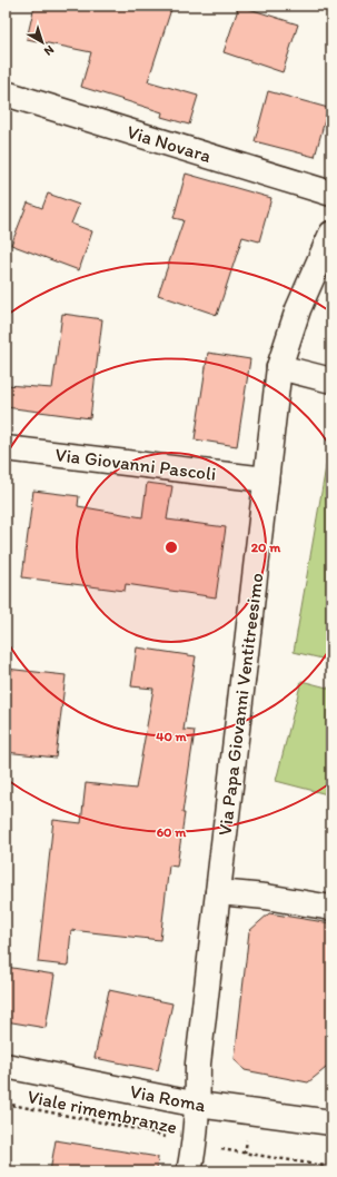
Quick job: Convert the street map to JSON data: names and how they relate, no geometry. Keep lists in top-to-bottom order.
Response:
{
  "streets": {
    "street": [
      "Via Novara",
      "Via Giovanni Pascoli",
      "Via Papa Giovanni Ventitreesimo",
      "Via Roma"
    ],
    "path": ["Viale rimembranze"]
  },
  "crossings": [
    ["Via Giovanni Pascoli", "Via Papa Giovanni Ventitreesimo"],
    ["Via Papa Giovanni Ventitreesimo", "Via Roma"],
    ["Via Papa Giovanni Ventitreesimo", "Viale rimembranze"]
  ],
  "north": "bottom right",
  "rings": ["20 m", "40 m", "60 m"]
}
